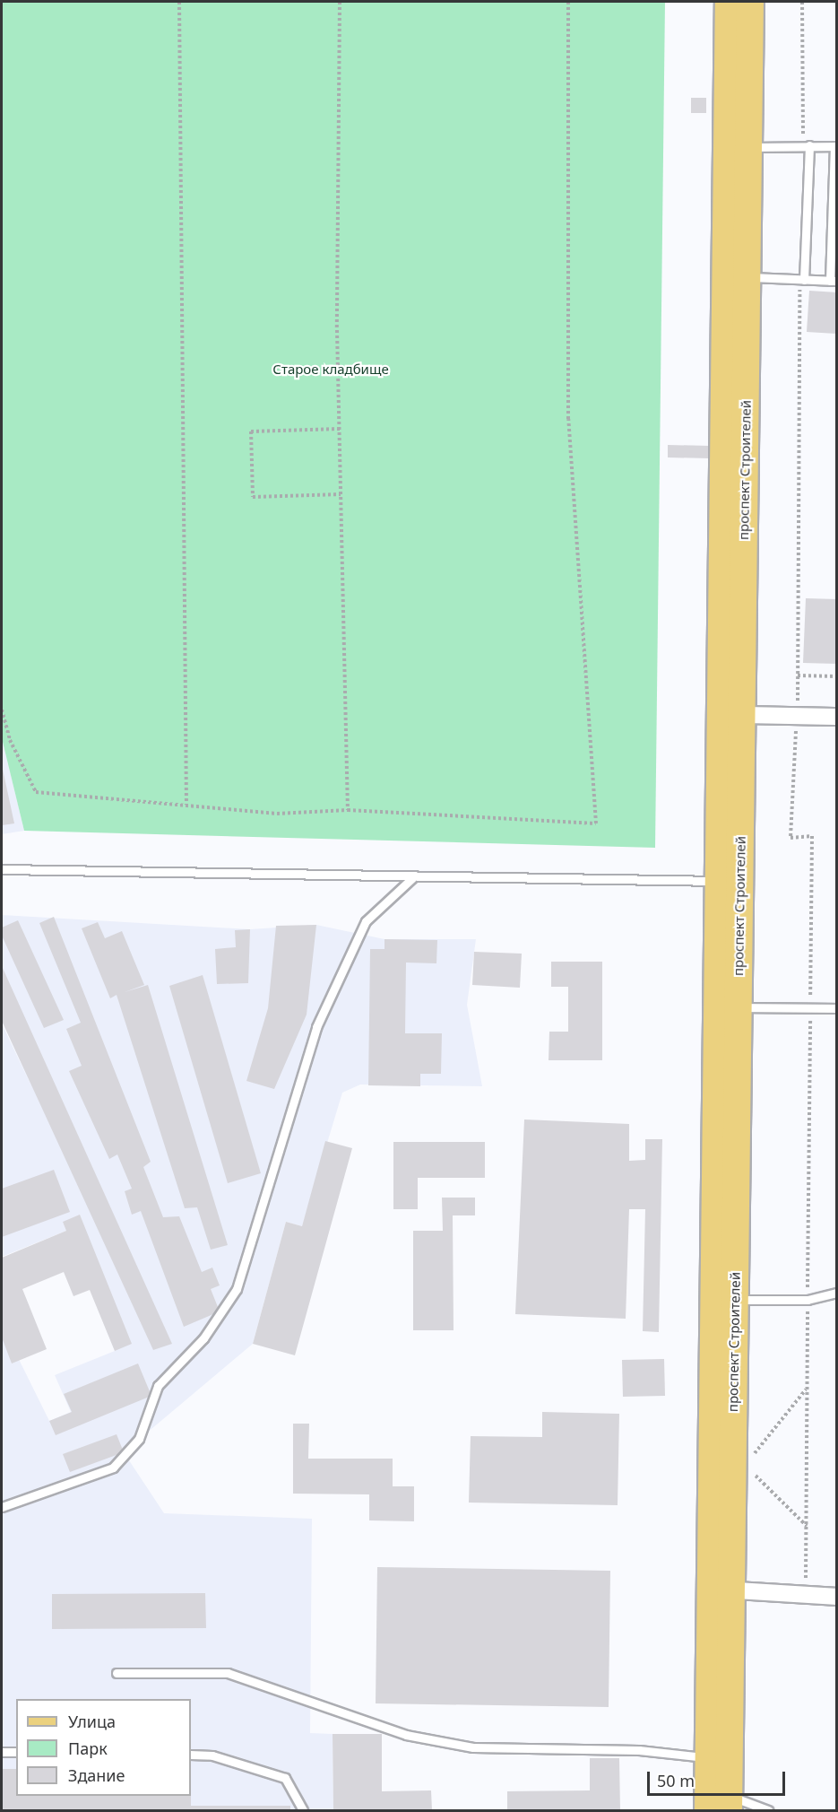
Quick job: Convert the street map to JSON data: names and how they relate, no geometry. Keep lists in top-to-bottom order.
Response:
{
  "streets": {
    "main road": ["проспект Строителей"]
  },
  "parks": ["Старое кладбище"],
  "legend": ["Улица", "Парк", "Здание"],
  "scale_bar": "50 m"
}
